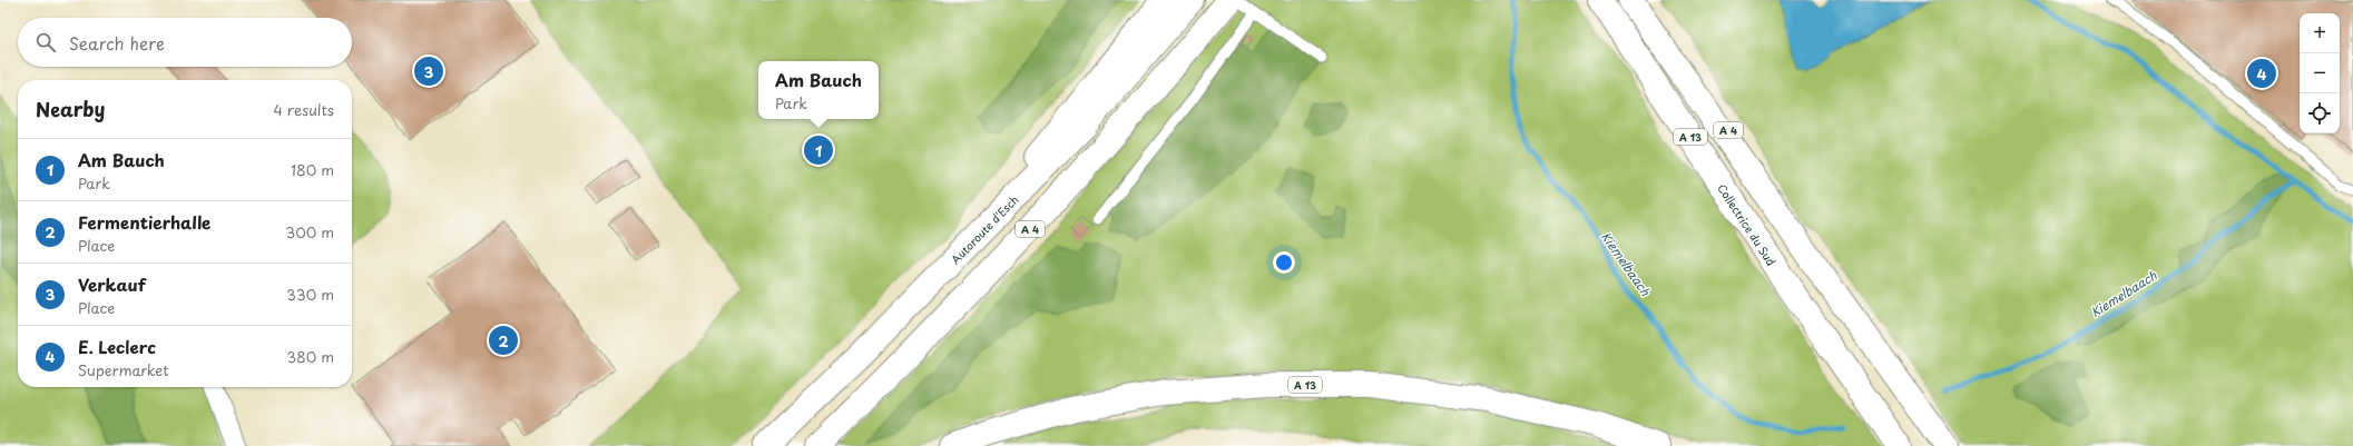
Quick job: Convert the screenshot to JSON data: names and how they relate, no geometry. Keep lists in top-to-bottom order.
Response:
{
  "streets": {
    "highway": [
      "A 4",
      "A 13",
      "Collectrice du Sud",
      "Autoroute d'Esch"
    ]
  },
  "crossings": [
    ["A 4", "Autoroute d'Esch"]
  ],
  "water": ["Kiemelbaach"],
  "page": {
    "map_buttons": ["+", "−"],
    "search": "Search here",
    "pins": [
      "3",
      "4",
      "1",
      "2"
    ],
    "popup": ["Am Bauch", "Park"],
    "heading": ["Nearby", "4 results"],
    "list": [
      {
        "mark": "1",
        "name": "Am Bauch",
        "note": "Park",
        "value": "180 m"
      },
      {
        "mark": "2",
        "name": "Fermentierhalle",
        "note": "Place",
        "value": "300 m"
      },
      {
        "mark": "3",
        "name": "Verkauf",
        "note": "Place",
        "value": "330 m"
      },
      {
        "mark": "4",
        "name": "E. Leclerc",
        "note": "Supermarket",
        "value": "380 m"
      }
    ]
  }
}
